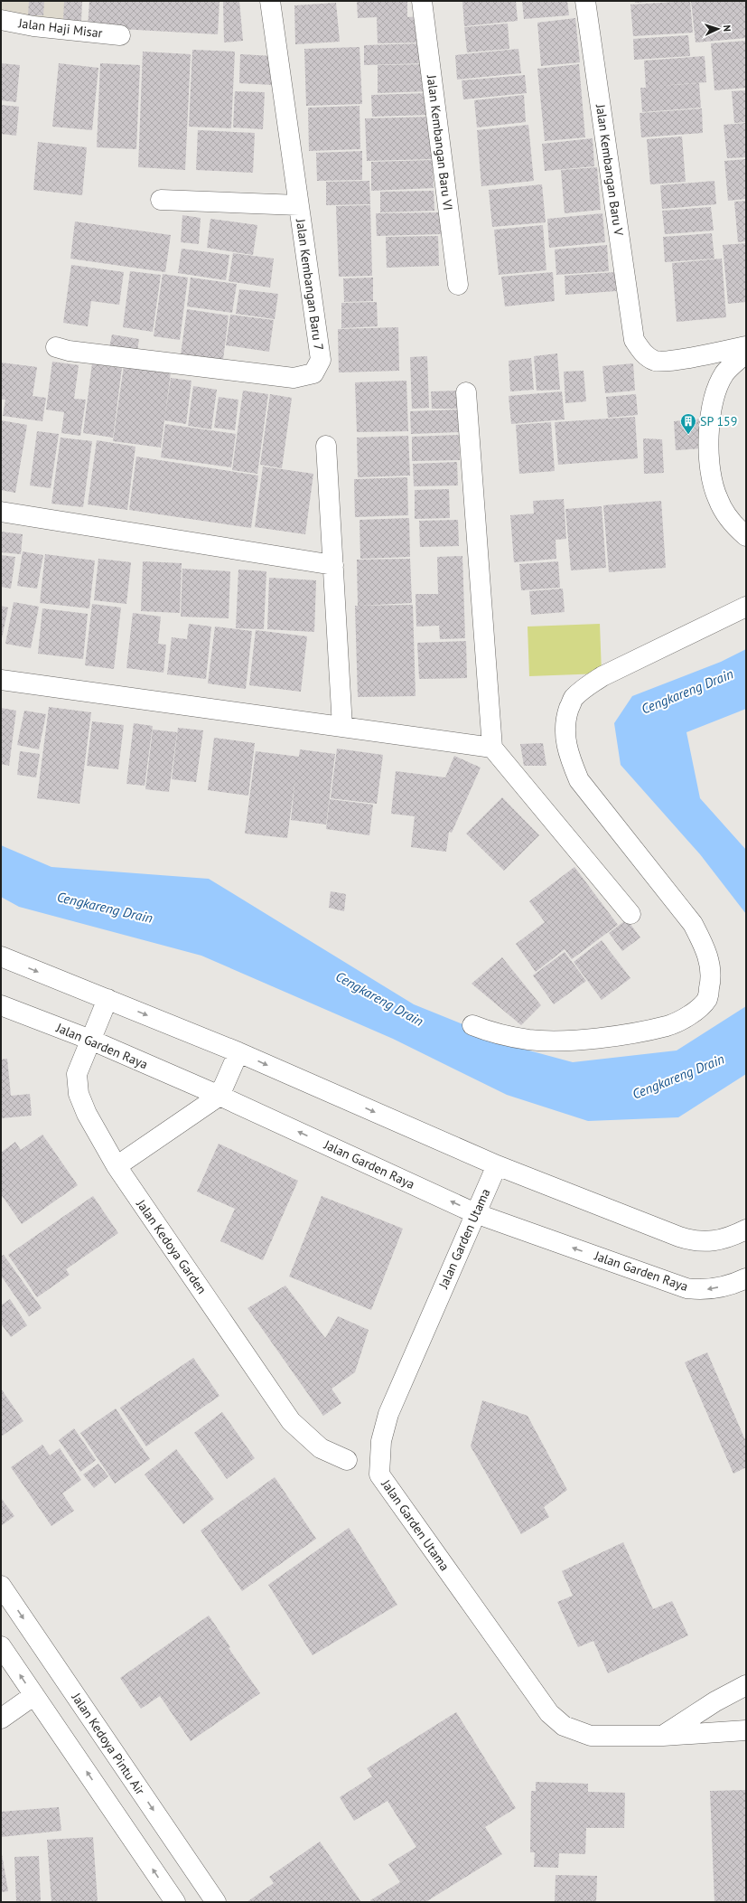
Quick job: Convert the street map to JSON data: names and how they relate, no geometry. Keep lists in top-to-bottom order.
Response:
{
  "streets": {
    "street": [
      "Jalan Haji Misar",
      "Jalan Kembangan Baru VI",
      "Jalan Kembangan Baru V",
      "Jalan Kembangan Baru 7",
      "Jalan Garden Raya",
      "Jalan Garden Utama",
      "Jalan Kedoya Garden",
      "Jalan Kedoya Pintu Air"
    ]
  },
  "crossings": [
    ["Jalan Garden Raya", "Jalan Garden Utama"],
    ["Jalan Garden Raya", "Jalan Kedoya Garden"]
  ],
  "water": ["Cengkareng Drain"],
  "places": {
    "building": ["SP 159"]
  },
  "north": "right"
}
